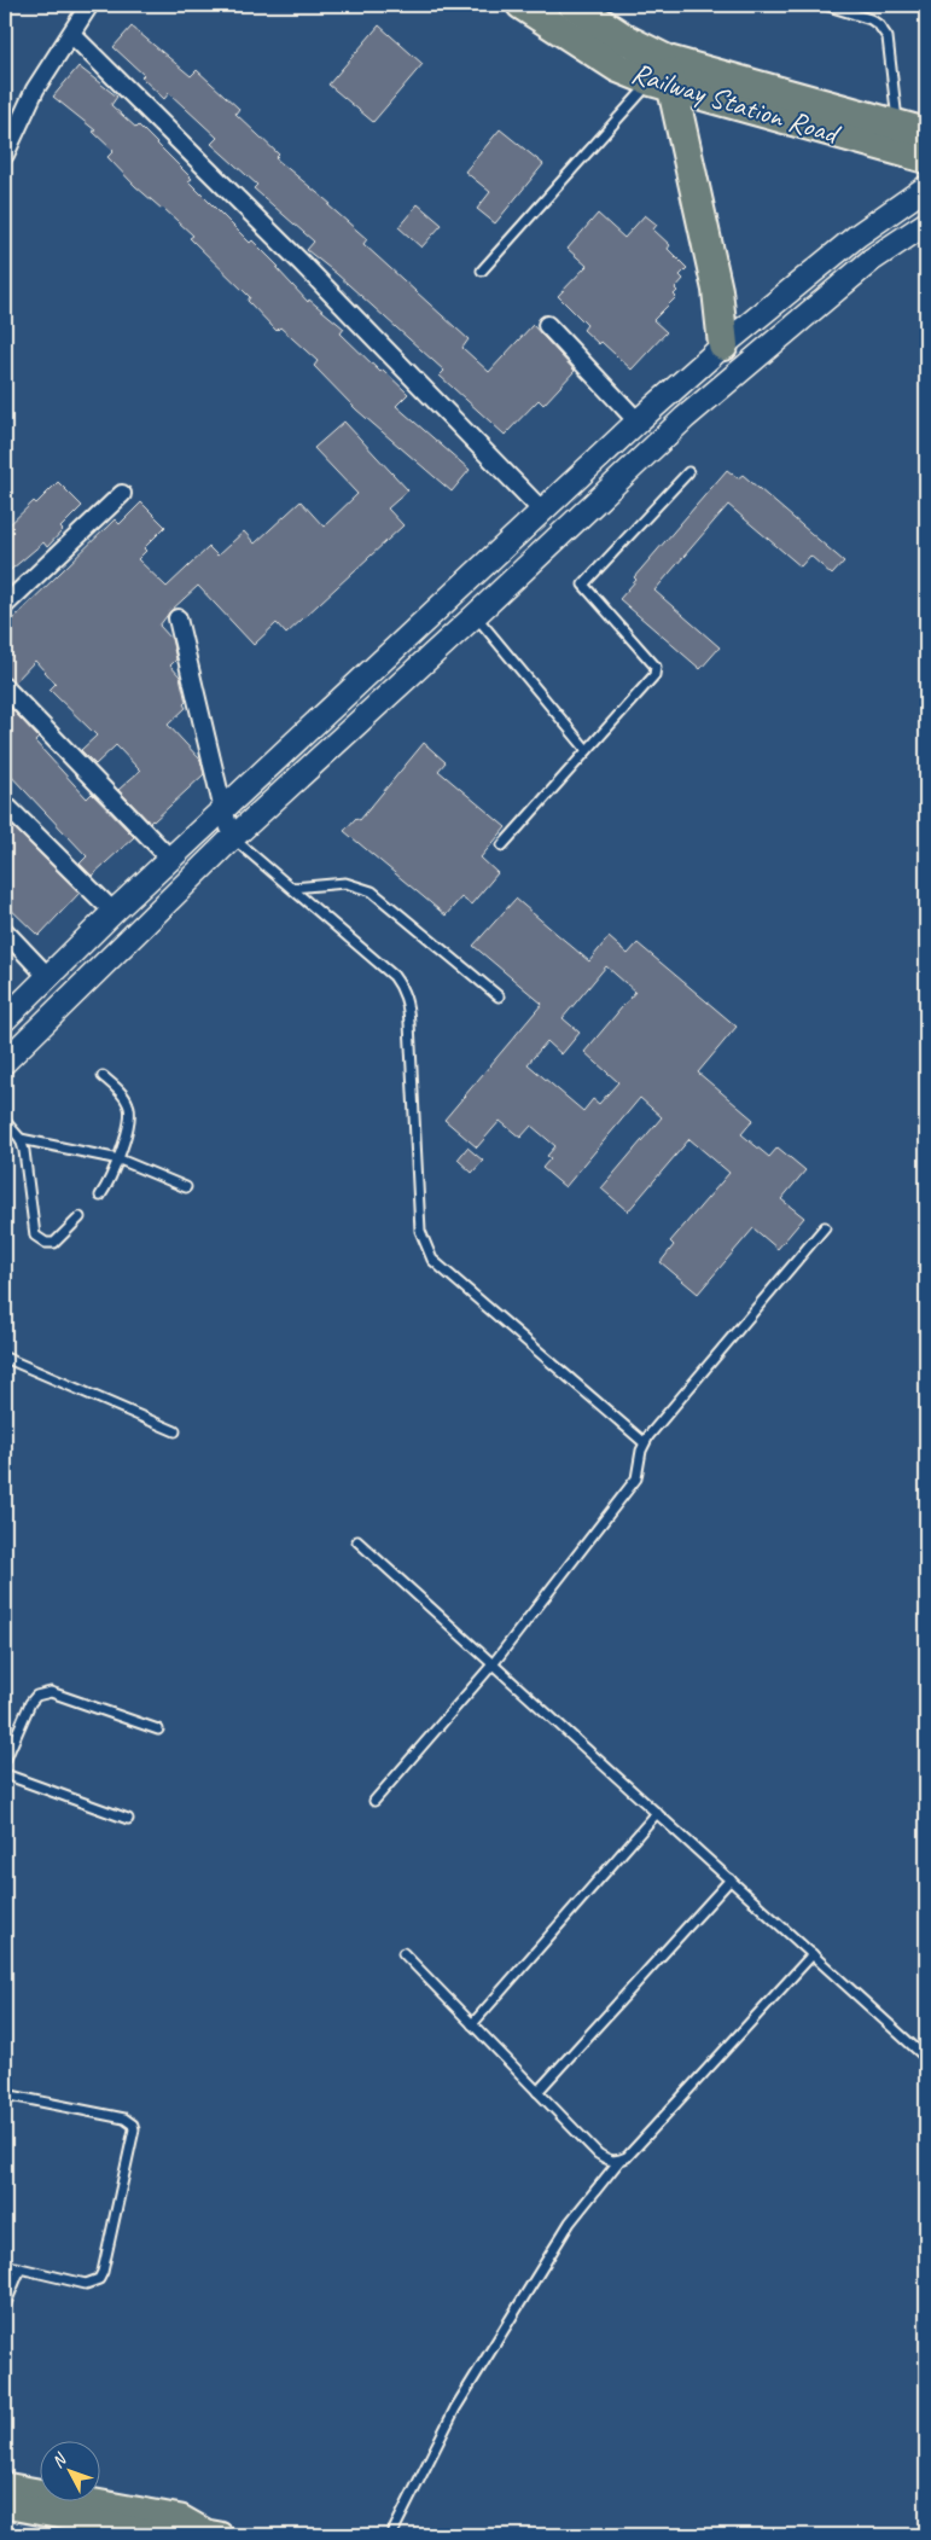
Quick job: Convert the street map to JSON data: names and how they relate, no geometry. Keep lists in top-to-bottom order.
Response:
{
  "streets": {
    "highway": ["Railway Station Road"]
  },
  "north": "top left"
}
